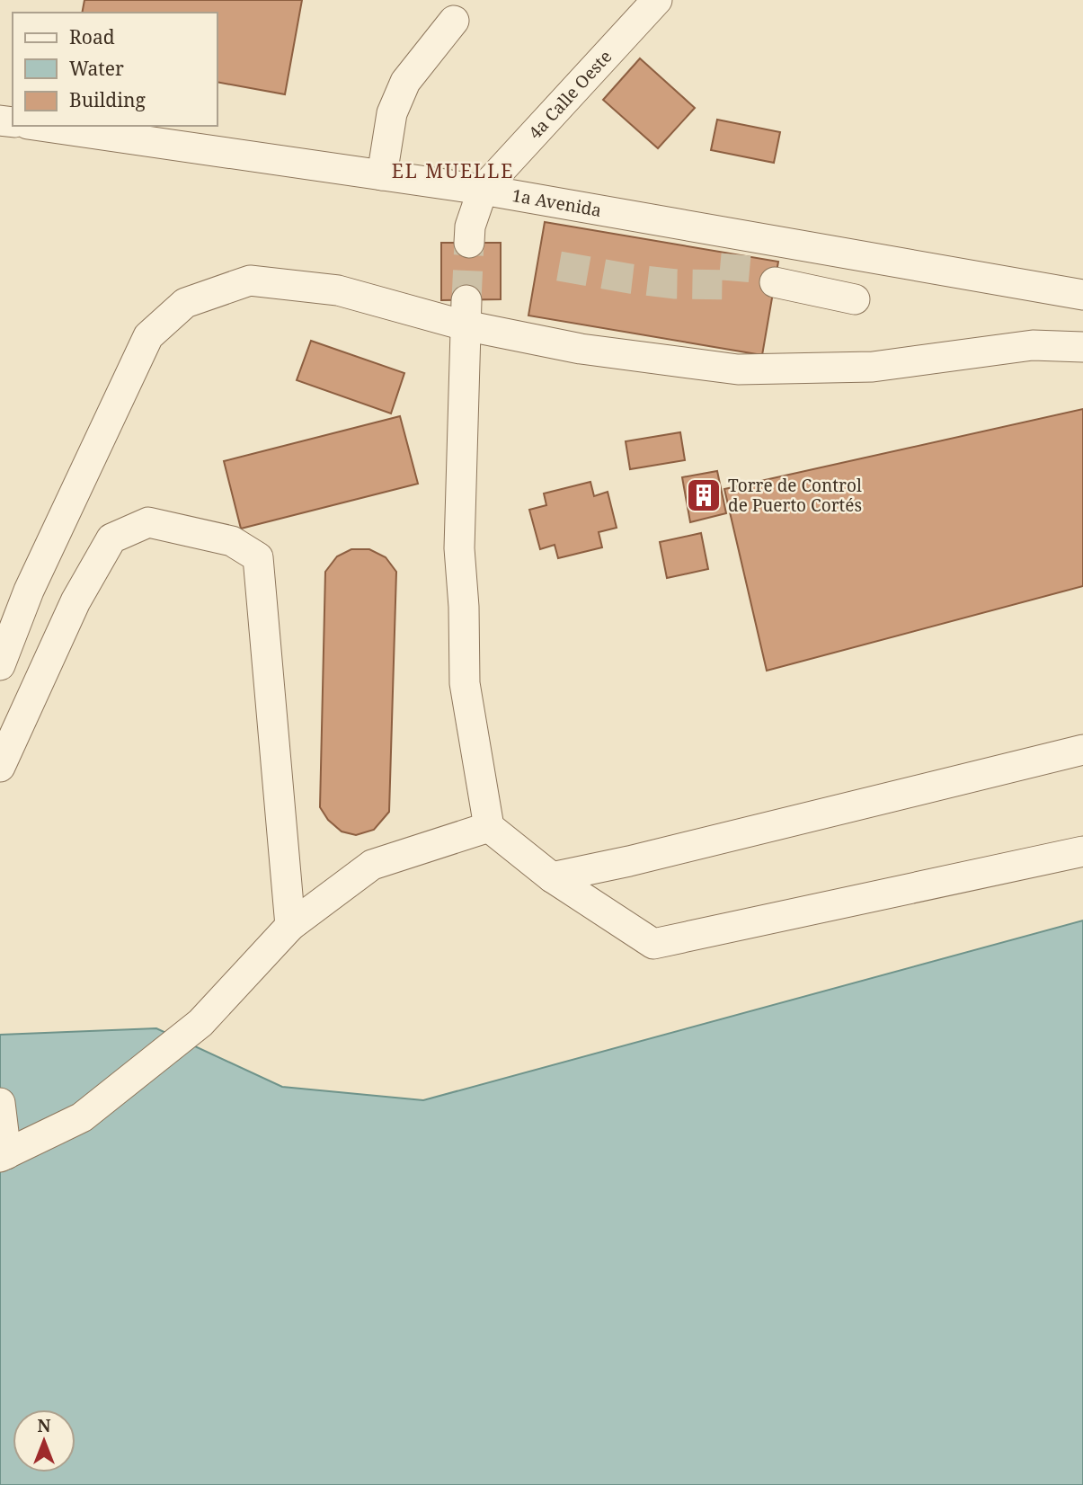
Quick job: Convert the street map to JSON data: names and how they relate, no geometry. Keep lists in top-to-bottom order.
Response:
{
  "streets": {
    "street": ["4a Calle Oeste", "1a Avenida"]
  },
  "crossings": [
    ["4a Calle Oeste", "1a Avenida"]
  ],
  "districts": ["EL MUELLE"],
  "places": {
    "building": ["Torre de Control de Puerto Cortés"]
  },
  "legend": ["Road", "Water", "Building"],
  "north": "top"
}
